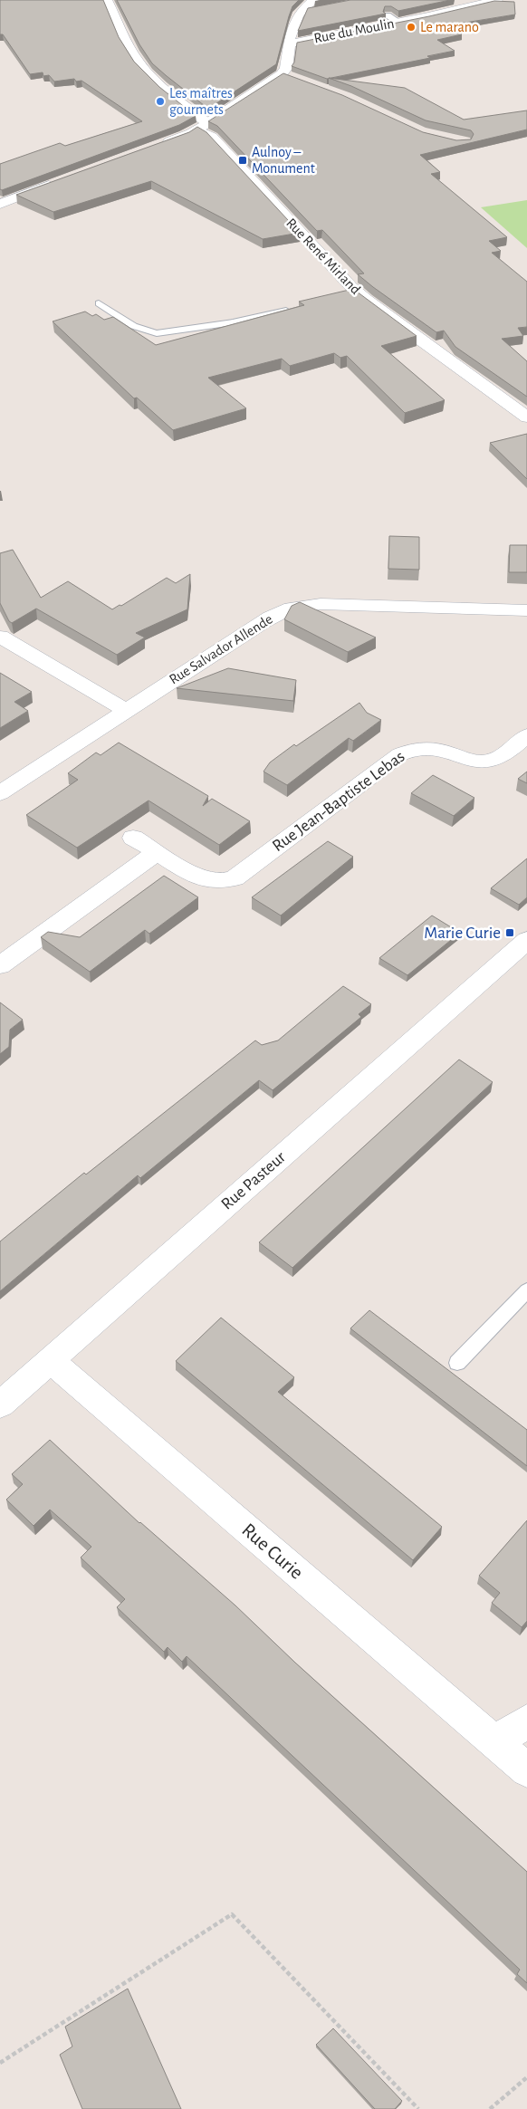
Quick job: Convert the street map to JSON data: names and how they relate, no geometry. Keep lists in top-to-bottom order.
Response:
{
  "streets": {
    "street": [
      "Rue du Moulin",
      "Rue René Mirland",
      "Rue Salvador Allende",
      "Rue Jean-Baptiste Lebas",
      "Rue Pasteur",
      "Rue Curie"
    ]
  },
  "crossings": [
    ["Rue Pasteur", "Rue Curie"]
  ],
  "places": {
    "other": ["Le marano", "Les maîtres gourmets"],
    "transit": ["Aulnoy – Monument", "Marie Curie"]
  }
}
